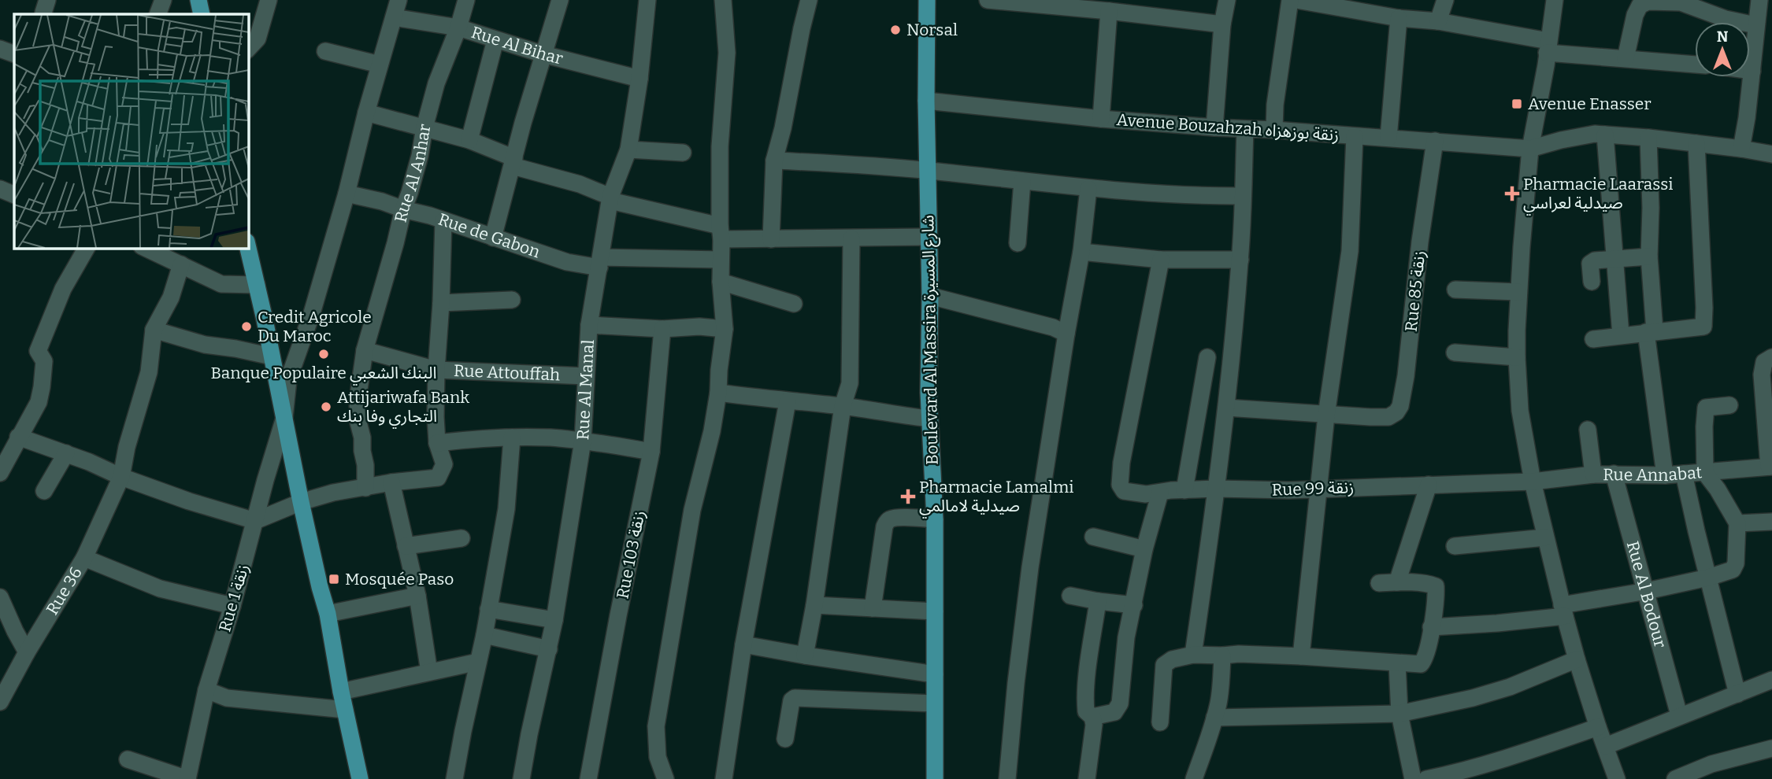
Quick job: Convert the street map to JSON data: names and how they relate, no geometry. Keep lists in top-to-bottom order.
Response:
{
  "streets": {
    "main road": ["Boulevard Al Massira شارع المسيرة"],
    "street": [
      "Rue Al Bihar",
      "Avenue Bouzahzah زنقة بوزهزاه",
      "Rue Al Anhar",
      "Rue de Gabon",
      "Rue 85 زنقة",
      "Rue Attouffah",
      "Rue Al Manal",
      "Rue Annabat",
      "Rue 99 زنقة",
      "Rue 103 زنقة",
      "Rue 36",
      "Rue Al Bodour",
      "Rue 1 زنقة"
    ]
  },
  "crossings": [
    ["Rue Al Bihar", "Rue Al Anhar"],
    ["Rue Al Bihar", "Rue Al Manal"],
    ["Rue Al Bihar", "Rue 1 زنقة"],
    ["Avenue Bouzahzah زنقة بوزهزاه", "Rue 85 زنقة"],
    ["Avenue Bouzahzah زنقة بوزهزاه", "Boulevard Al Massira شارع المسيرة"],
    ["Rue Al Anhar", "Rue de Gabon"],
    ["Rue Al Anhar", "Rue Attouffah"],
    ["Rue de Gabon", "Rue Al Manal"],
    ["Rue de Gabon", "Rue 1 زنقة"],
    ["Rue Attouffah", "Rue Al Manal"],
    ["Rue Annabat", "Rue 99 زنقة"],
    ["Rue Annabat", "Rue Al Bodour"]
  ],
  "places": {
    "other": [
      "Norsal",
      "Credit Agricole Du Maroc",
      "Banque Populaire البنك الشعبي",
      "Attijariwafa Bank التجاري وفا بنك"
    ],
    "transit": ["Avenue Enasser", "Mosquée Paso"],
    "health": ["Pharmacie Laarassi صيدلية لعراسي", "Pharmacie Lamalmi صيدلية لامالمي"]
  },
  "north": "top"
}
